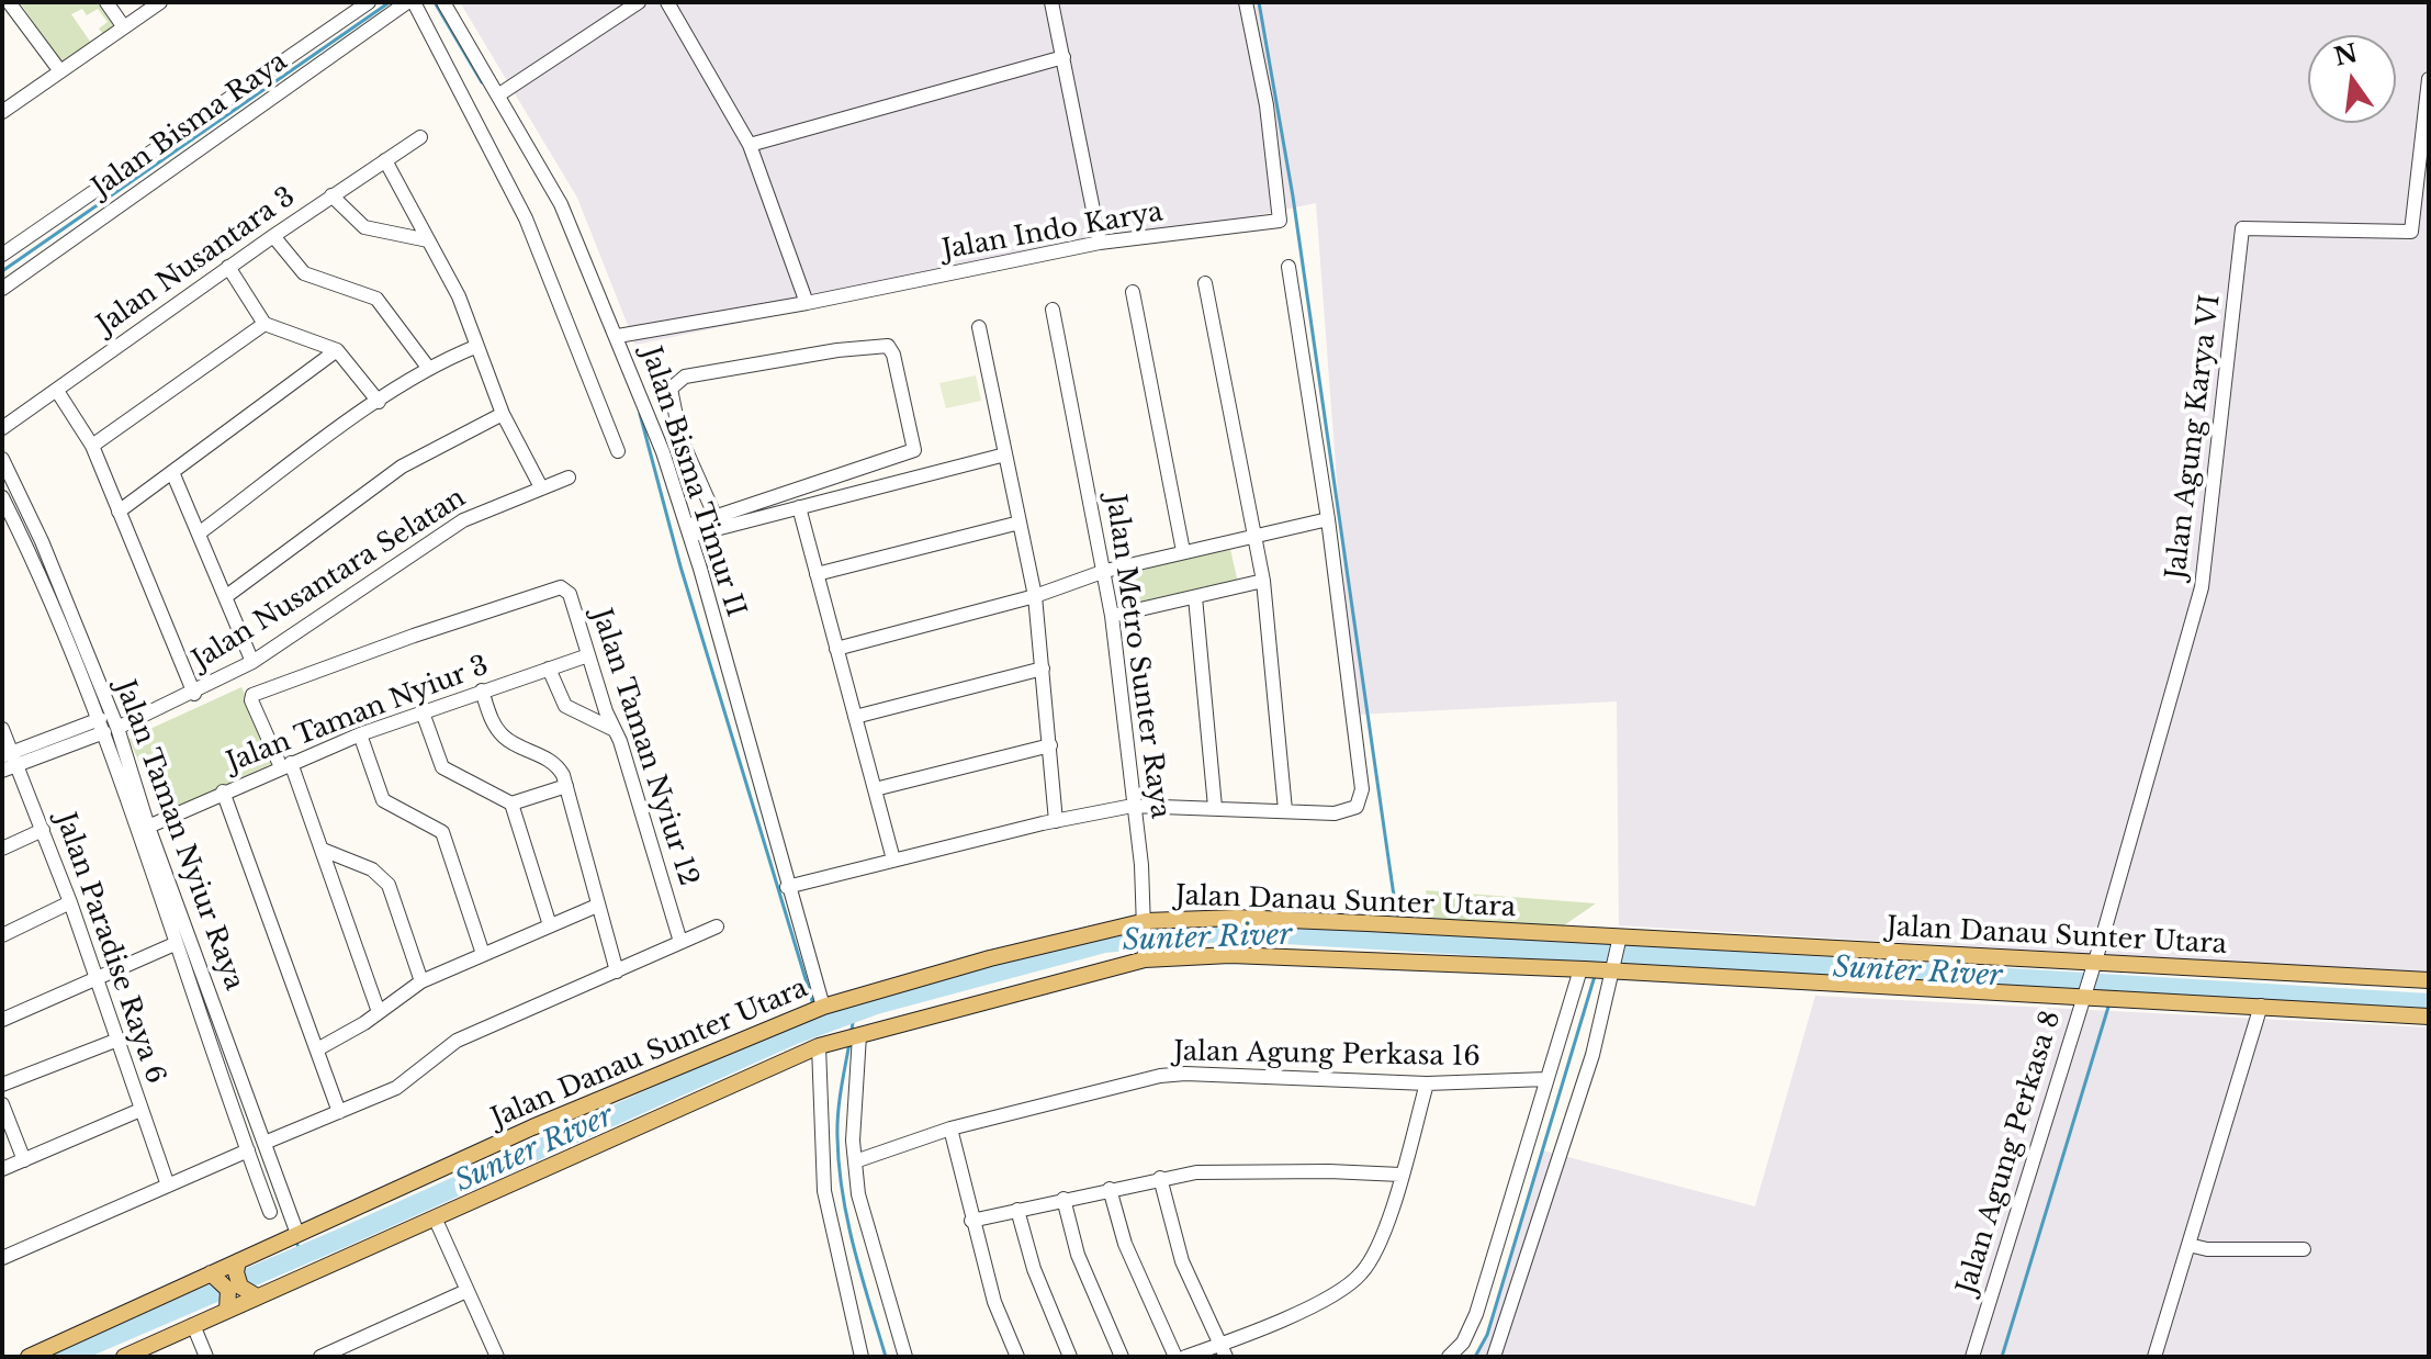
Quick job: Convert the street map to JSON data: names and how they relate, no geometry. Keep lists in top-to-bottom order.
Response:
{
  "streets": {
    "main road": ["Jalan Danau Sunter Utara"],
    "street": [
      "Jalan Bisma Raya",
      "Jalan Indo Karya",
      "Jalan Nusantara 3",
      "Jalan Agung Karya VI",
      "Jalan Bisma Timur II",
      "Jalan Nusantara Selatan",
      "Jalan Metro Sunter Raya",
      "Jalan Taman Nyiur 3",
      "Jalan Taman Nyiur 12",
      "Jalan Taman Nyiur Raya",
      "Jalan Paradise Raya 6",
      "Jalan Agung Perkasa 16",
      "Jalan Agung Perkasa 8"
    ]
  },
  "crossings": [
    ["Jalan Indo Karya", "Jalan Bisma Timur II"],
    ["Jalan Agung Karya VI", "Jalan Danau Sunter Utara"],
    ["Jalan Agung Karya VI", "Jalan Agung Perkasa 8"],
    ["Jalan Bisma Timur II", "Jalan Danau Sunter Utara"],
    ["Jalan Nusantara Selatan", "Jalan Taman Nyiur Raya"],
    ["Jalan Nusantara Selatan", "Jalan Paradise Raya 6"],
    ["Jalan Metro Sunter Raya", "Jalan Danau Sunter Utara"],
    ["Jalan Taman Nyiur 3", "Jalan Taman Nyiur 12"],
    ["Jalan Taman Nyiur 3", "Jalan Taman Nyiur Raya"],
    ["Jalan Taman Nyiur Raya", "Jalan Danau Sunter Utara"],
    ["Jalan Danau Sunter Utara", "Jalan Agung Perkasa 8"]
  ],
  "water": ["Sunter River"],
  "north": "top"
}
